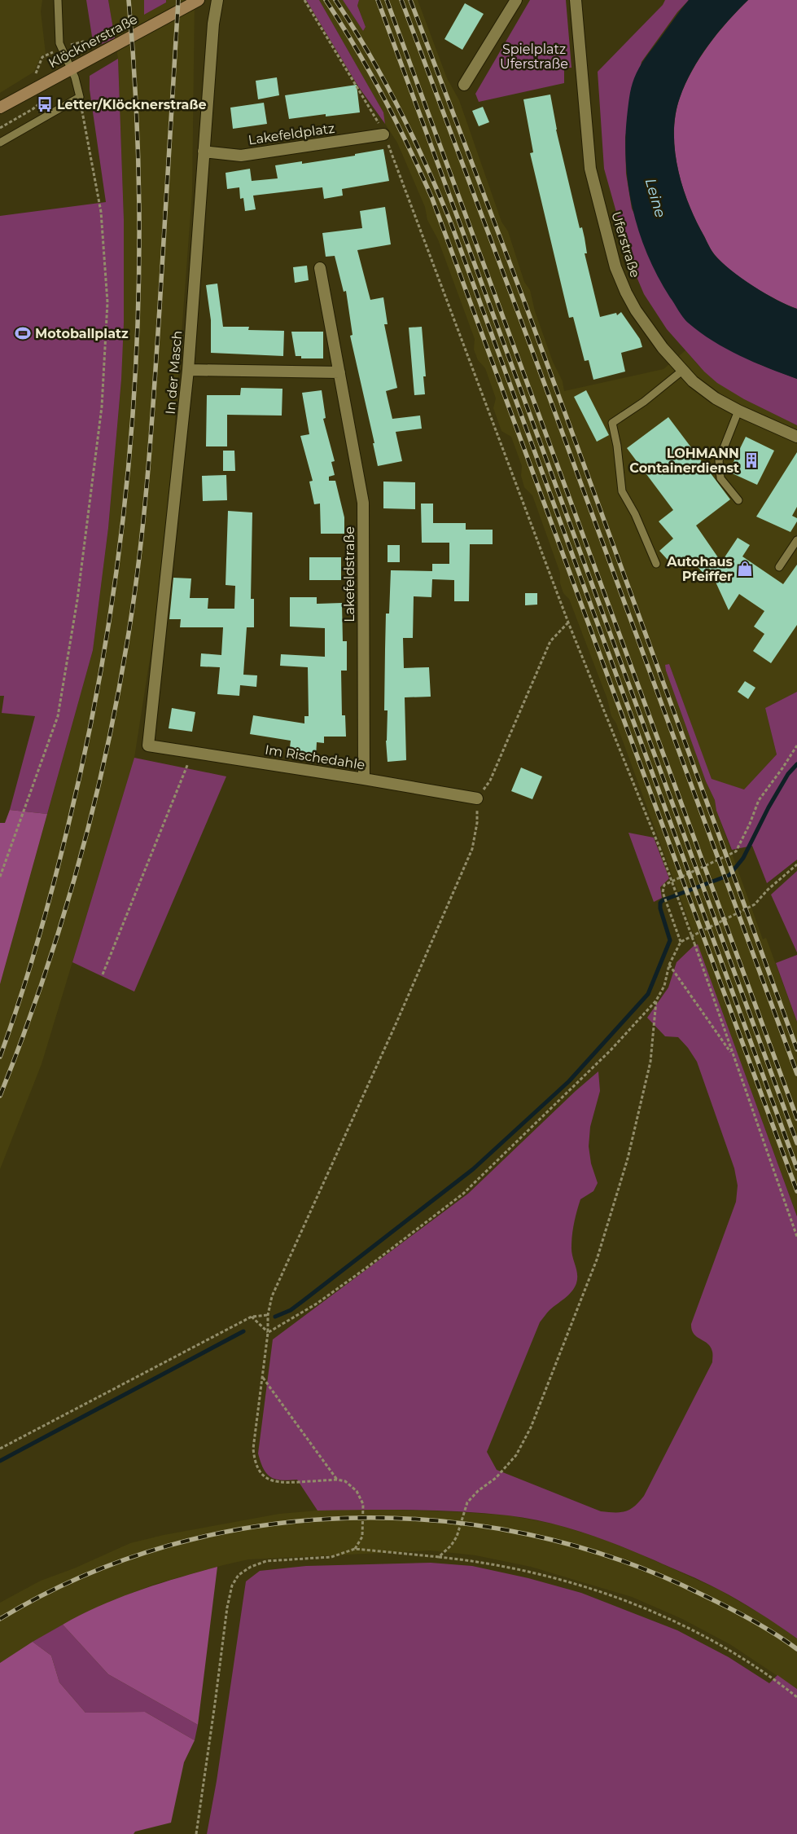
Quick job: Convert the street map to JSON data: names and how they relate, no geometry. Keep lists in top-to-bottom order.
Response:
{
  "streets": {
    "main road": ["Klöcknerstraße"],
    "street": [
      "Lakefeldplatz",
      "Uferstraße",
      "In der Masch",
      "Lakefeldstraße",
      "Im Rischedahle"
    ]
  },
  "crossings": [
    ["Lakefeldplatz", "In der Masch"],
    ["In der Masch", "Im Rischedahle"],
    ["Lakefeldstraße", "Im Rischedahle"]
  ],
  "water": ["Leine"],
  "parks": ["Spielplatz Uferstraße"],
  "places": {
    "bus stop": ["Letter/Klöcknerstraße"],
    "sports": ["Motoballplatz"],
    "building": ["LOHMANN Containerdienst"],
    "shop": ["Autohaus Pfeiffer"]
  }
}
